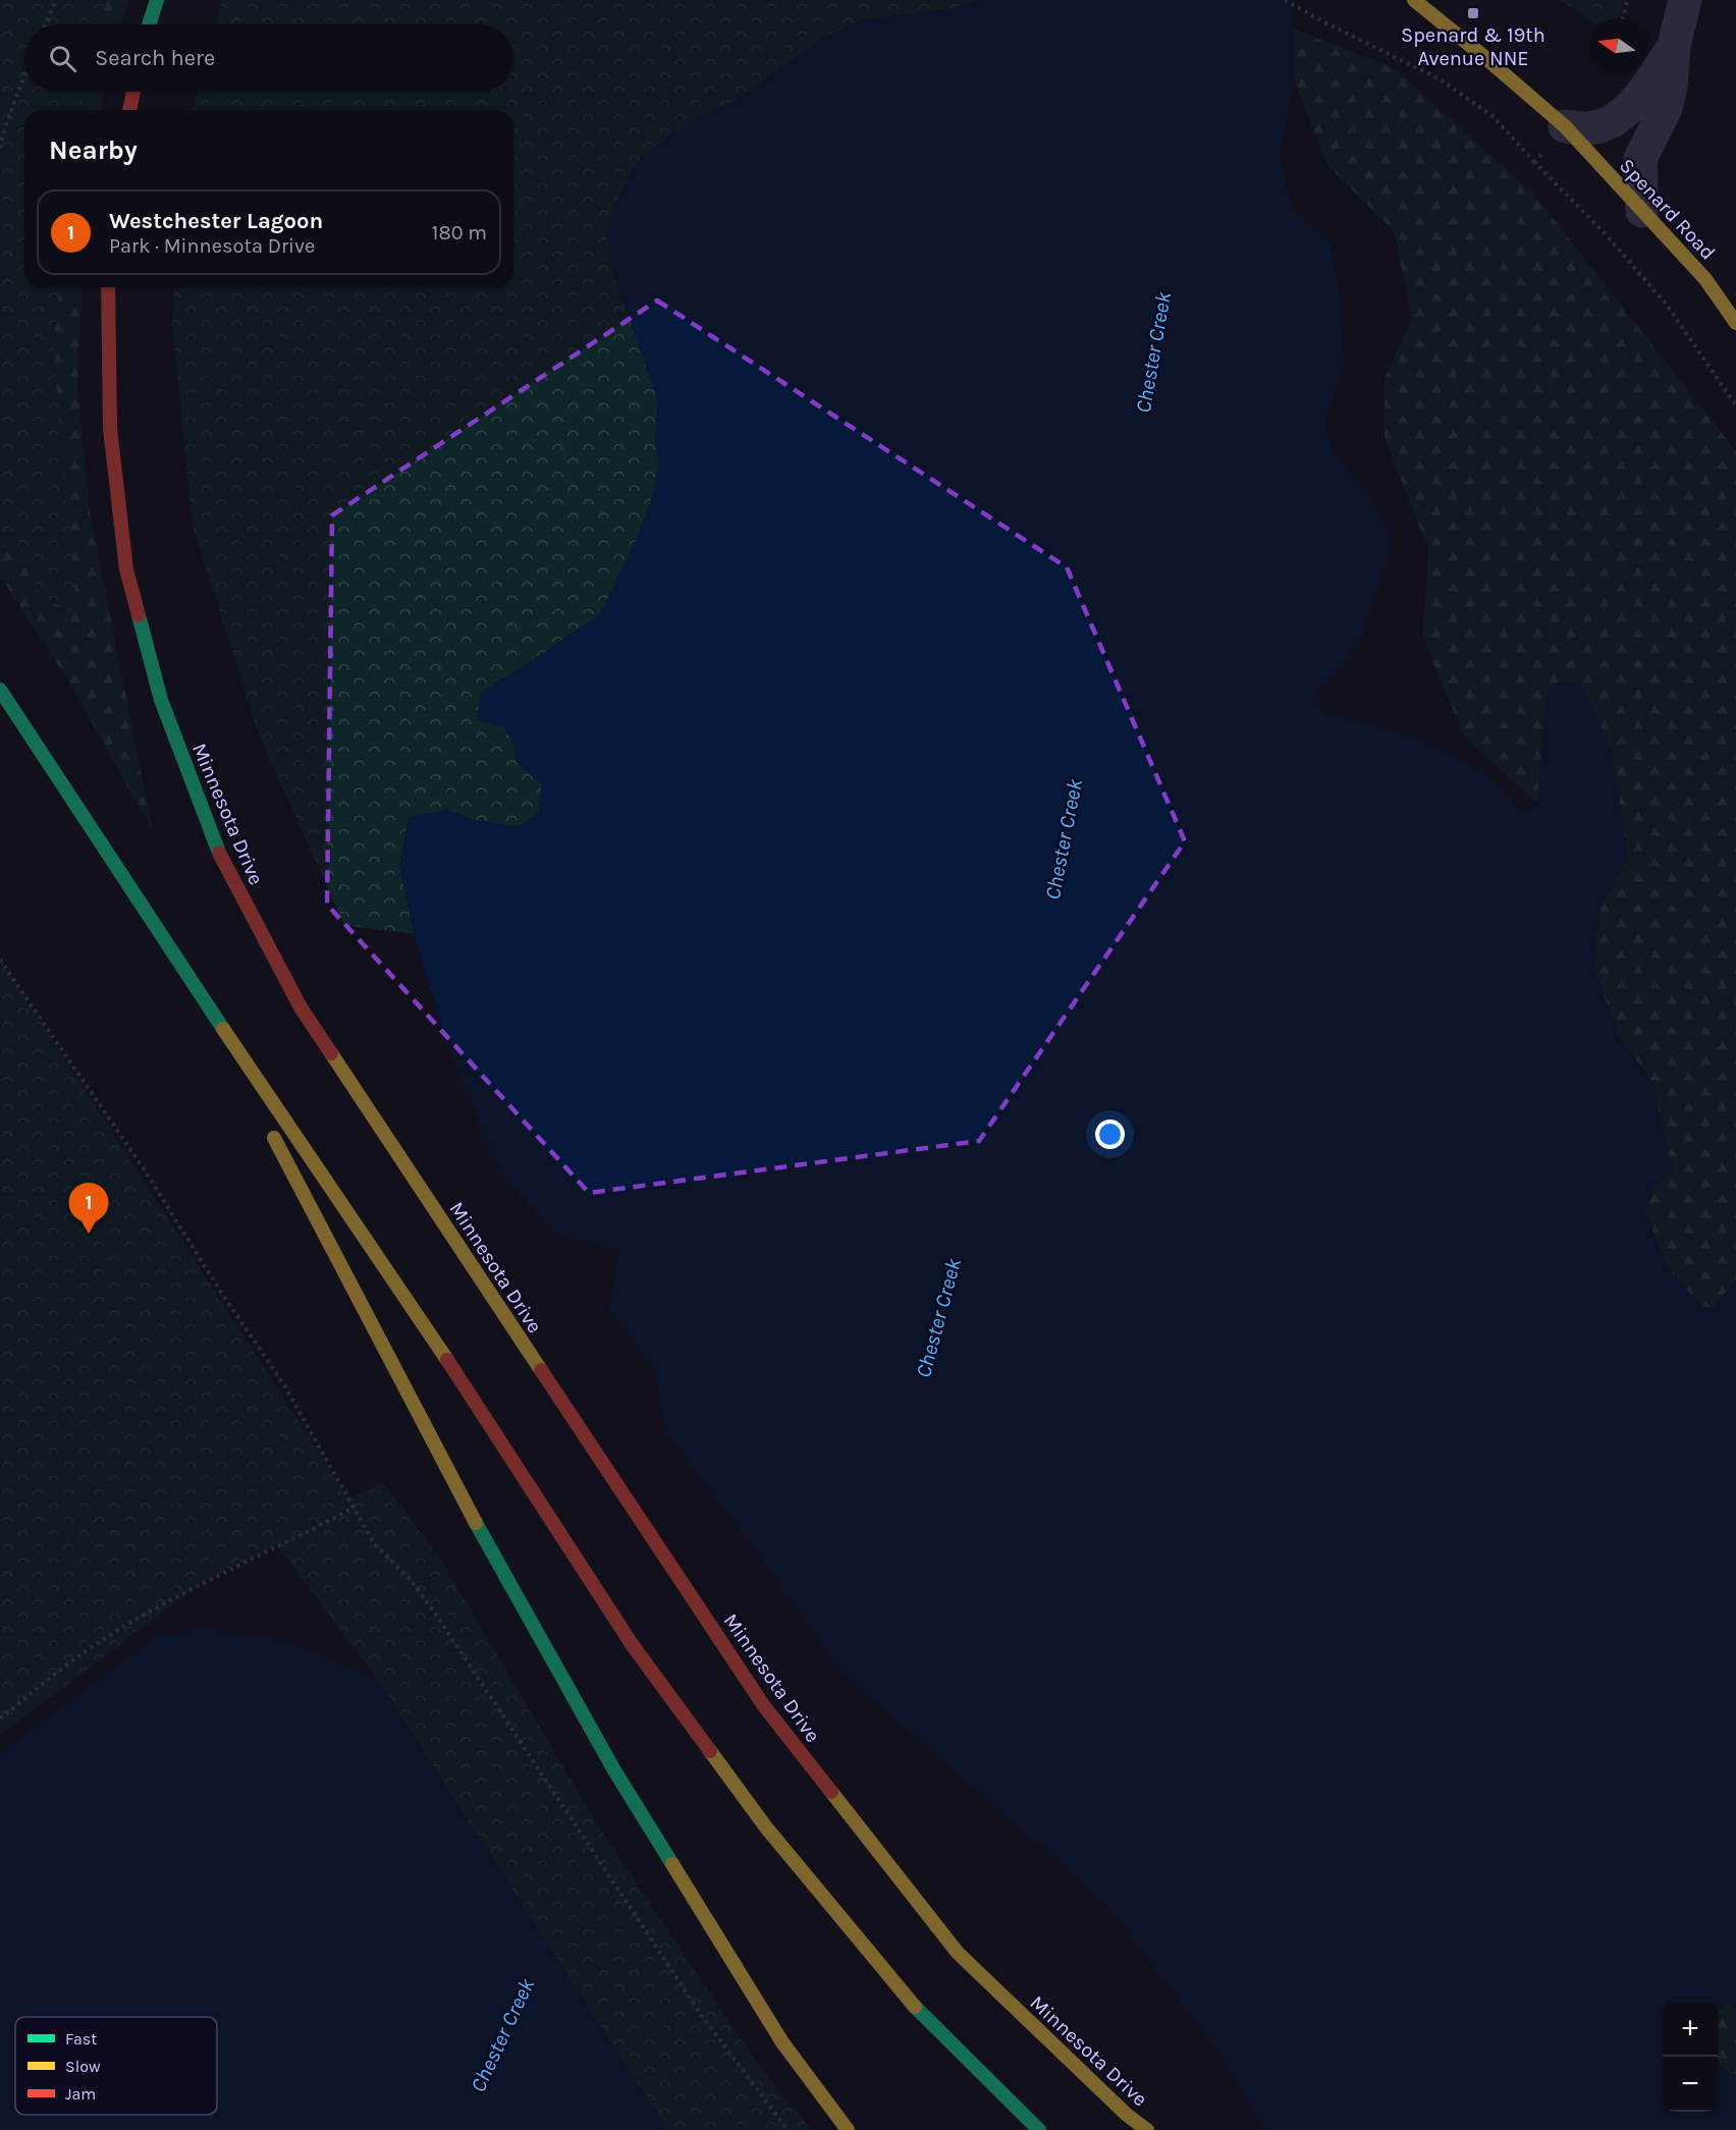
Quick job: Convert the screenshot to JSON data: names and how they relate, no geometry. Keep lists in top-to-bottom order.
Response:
{
  "streets": {
    "main road": ["Spenard Road", "Minnesota Drive"]
  },
  "water": ["Chester Creek"],
  "places": {
    "transit": ["Spenard & 19th Avenue NNE"]
  },
  "legend": ["Fast", "Slow", "Jam"],
  "north": "left",
  "page": {
    "search": "Search here",
    "heading": "Nearby",
    "list": [
      {
        "mark": "1",
        "name": "Westchester Lagoon",
        "note": "Park · Minnesota Drive",
        "value": "180 m"
      }
    ],
    "pins": "1",
    "map_buttons": ["+", "−"]
  }
}
